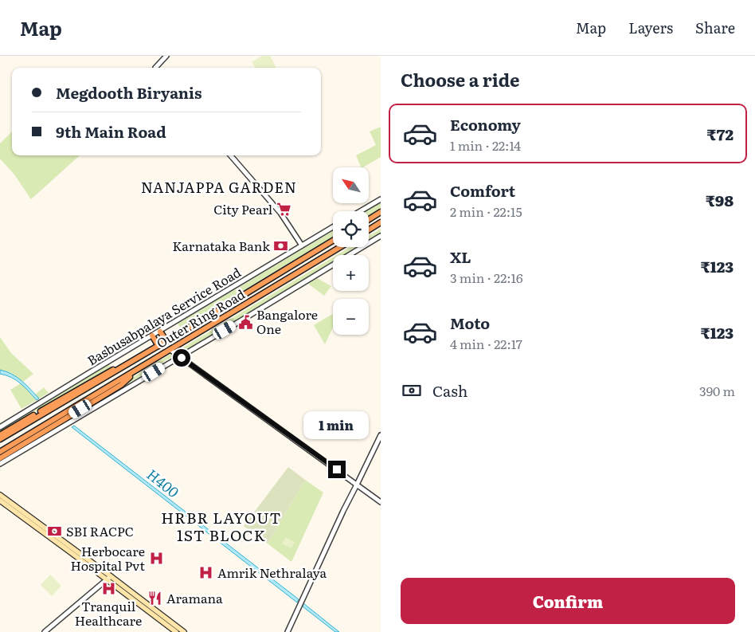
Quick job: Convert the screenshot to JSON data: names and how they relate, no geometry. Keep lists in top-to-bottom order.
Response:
{
  "streets": {
    "highway": ["Outer Ring Road"],
    "street": ["Basbusabpalaya Service Road"]
  },
  "districts": ["NANJAPPA GARDEN", "HRBR LAYOUT 1ST BLOCK"],
  "water": ["H400"],
  "places": {
    "supermarket": ["City Pearl"],
    "bank": ["Karnataka Bank", "SBI RACPC"],
    "public building": ["Bangalore One"],
    "hospital": ["Herbocare Hospital Pvt", "Amrik Nethralaya", "Tranquil Healthcare"],
    "restaurant": ["Aramana"]
  },
  "north": "top left",
  "page": {
    "header": "Map",
    "nav": ["Map", "Layers", "Share"],
    "heading": "Choose a ride",
    "banner": ["Megdooth Biryanis", "9th Main Road"],
    "list": [
      {
        "name": "Economy",
        "note": "1 min · 22:14",
        "value": "₹72"
      },
      {
        "name": "Comfort",
        "note": "2 min · 22:15",
        "value": "₹98"
      },
      {
        "name": "XL",
        "note": "3 min · 22:16",
        "value": "₹123"
      },
      {
        "name": "Moto",
        "note": "4 min · 22:17",
        "value": "₹123"
      }
    ],
    "map_buttons": ["+", "−"],
    "pay": ["Cash", "390 m"],
    "bubble": "1 min",
    "buttons": "Confirm"
  }
}
